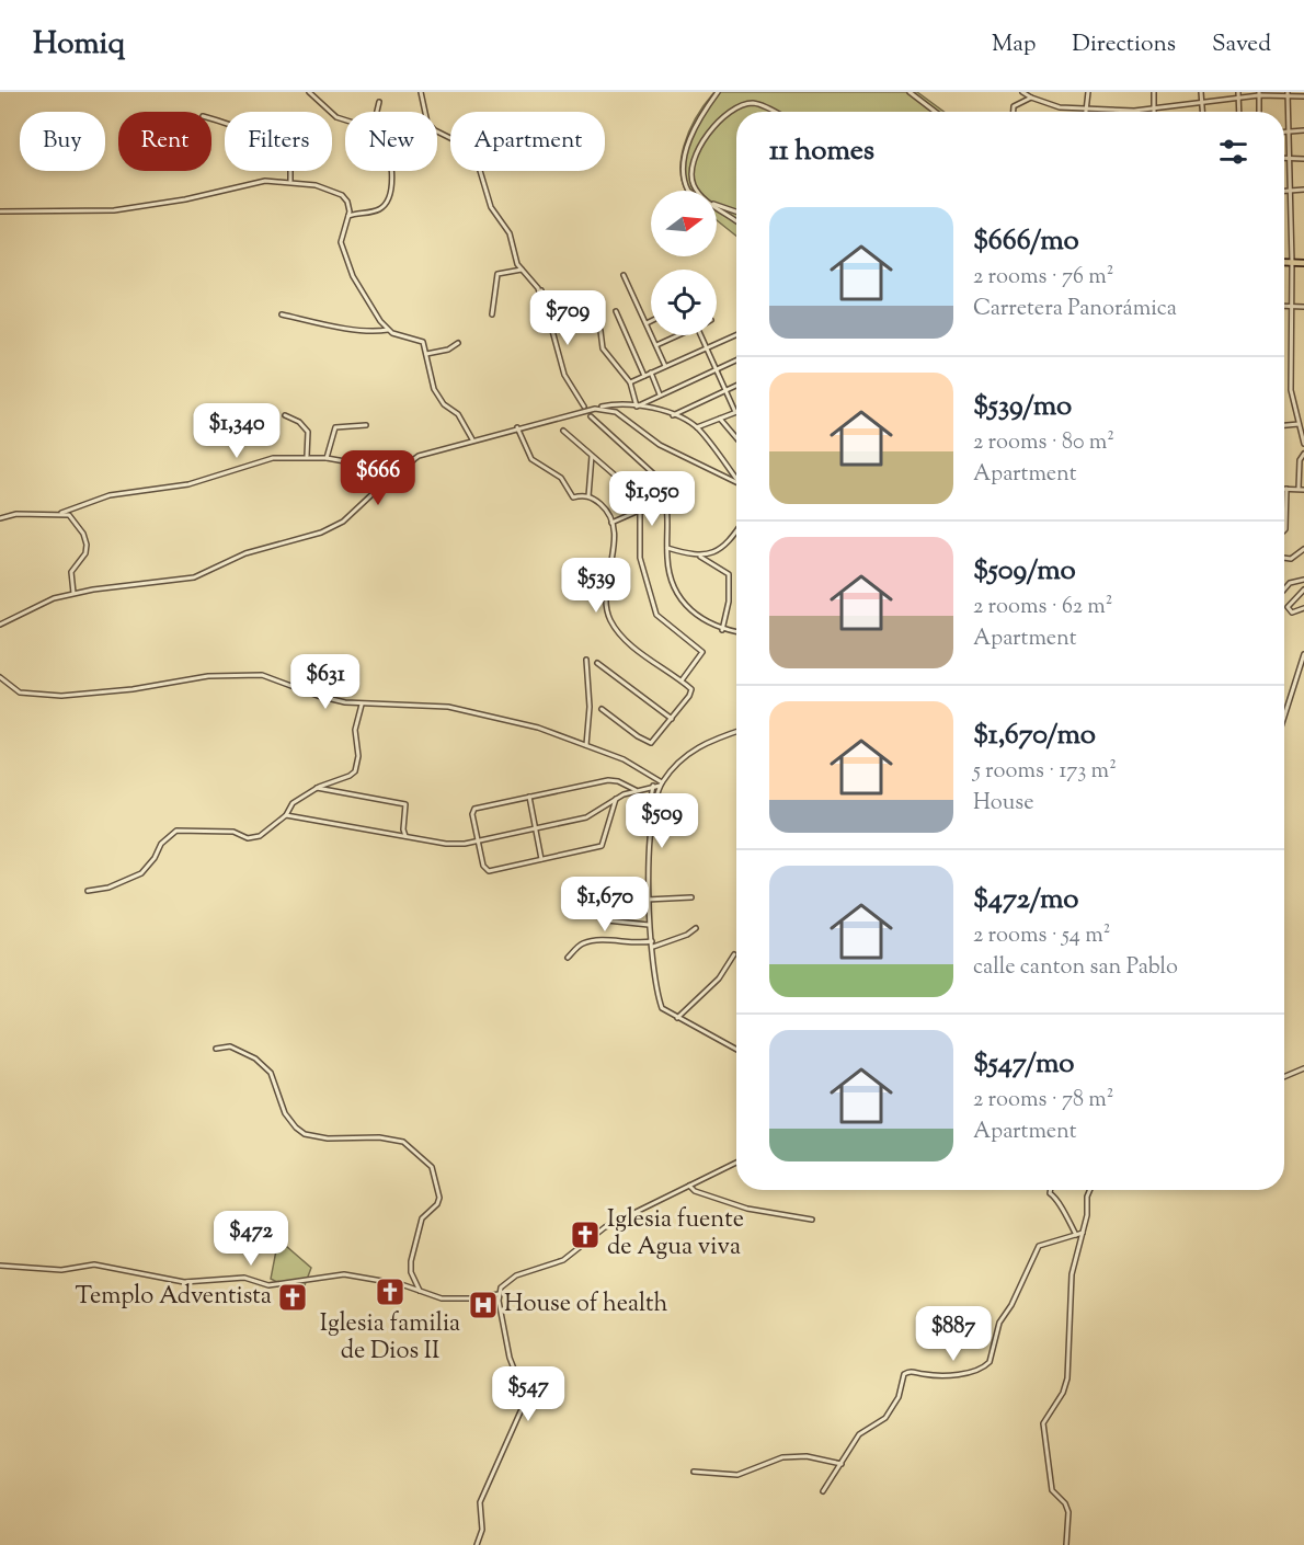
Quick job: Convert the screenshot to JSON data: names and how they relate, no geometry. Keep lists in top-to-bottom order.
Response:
{
  "places": {
    "church": ["Iglesia fuente de Agua viva", "Iglesia familia de Dios II", "Templo Adventista"],
    "hospital": ["House of health"]
  },
  "north": "right",
  "page": {
    "header": "Homiq",
    "nav": ["Map", "Directions", "Saved"],
    "chip": [
      "Buy",
      "Rent",
      "Filters",
      "New",
      "Apartment"
    ],
    "heading": "11 homes",
    "list": [
      {
        "name": "$666/mo",
        "note": "2 rooms · 76 m² · Carretera Panorámica"
      },
      {
        "name": "$539/mo",
        "note": "2 rooms · 80 m² · Apartment"
      },
      {
        "name": "$509/mo",
        "note": "2 rooms · 62 m² · Apartment"
      },
      {
        "name": "$1,670/mo",
        "note": "5 rooms · 173 m² · House"
      },
      {
        "name": "$472/mo",
        "note": "2 rooms · 54 m² · calle canton san Pablo"
      },
      {
        "name": "$547/mo",
        "note": "2 rooms · 78 m² · Apartment"
      }
    ],
    "price": [
      "$709",
      "$1,340",
      "$666",
      "$1,050",
      "$539",
      "$631",
      "$509",
      "$1,670",
      "$472",
      "$887",
      "$547"
    ]
  }
}
